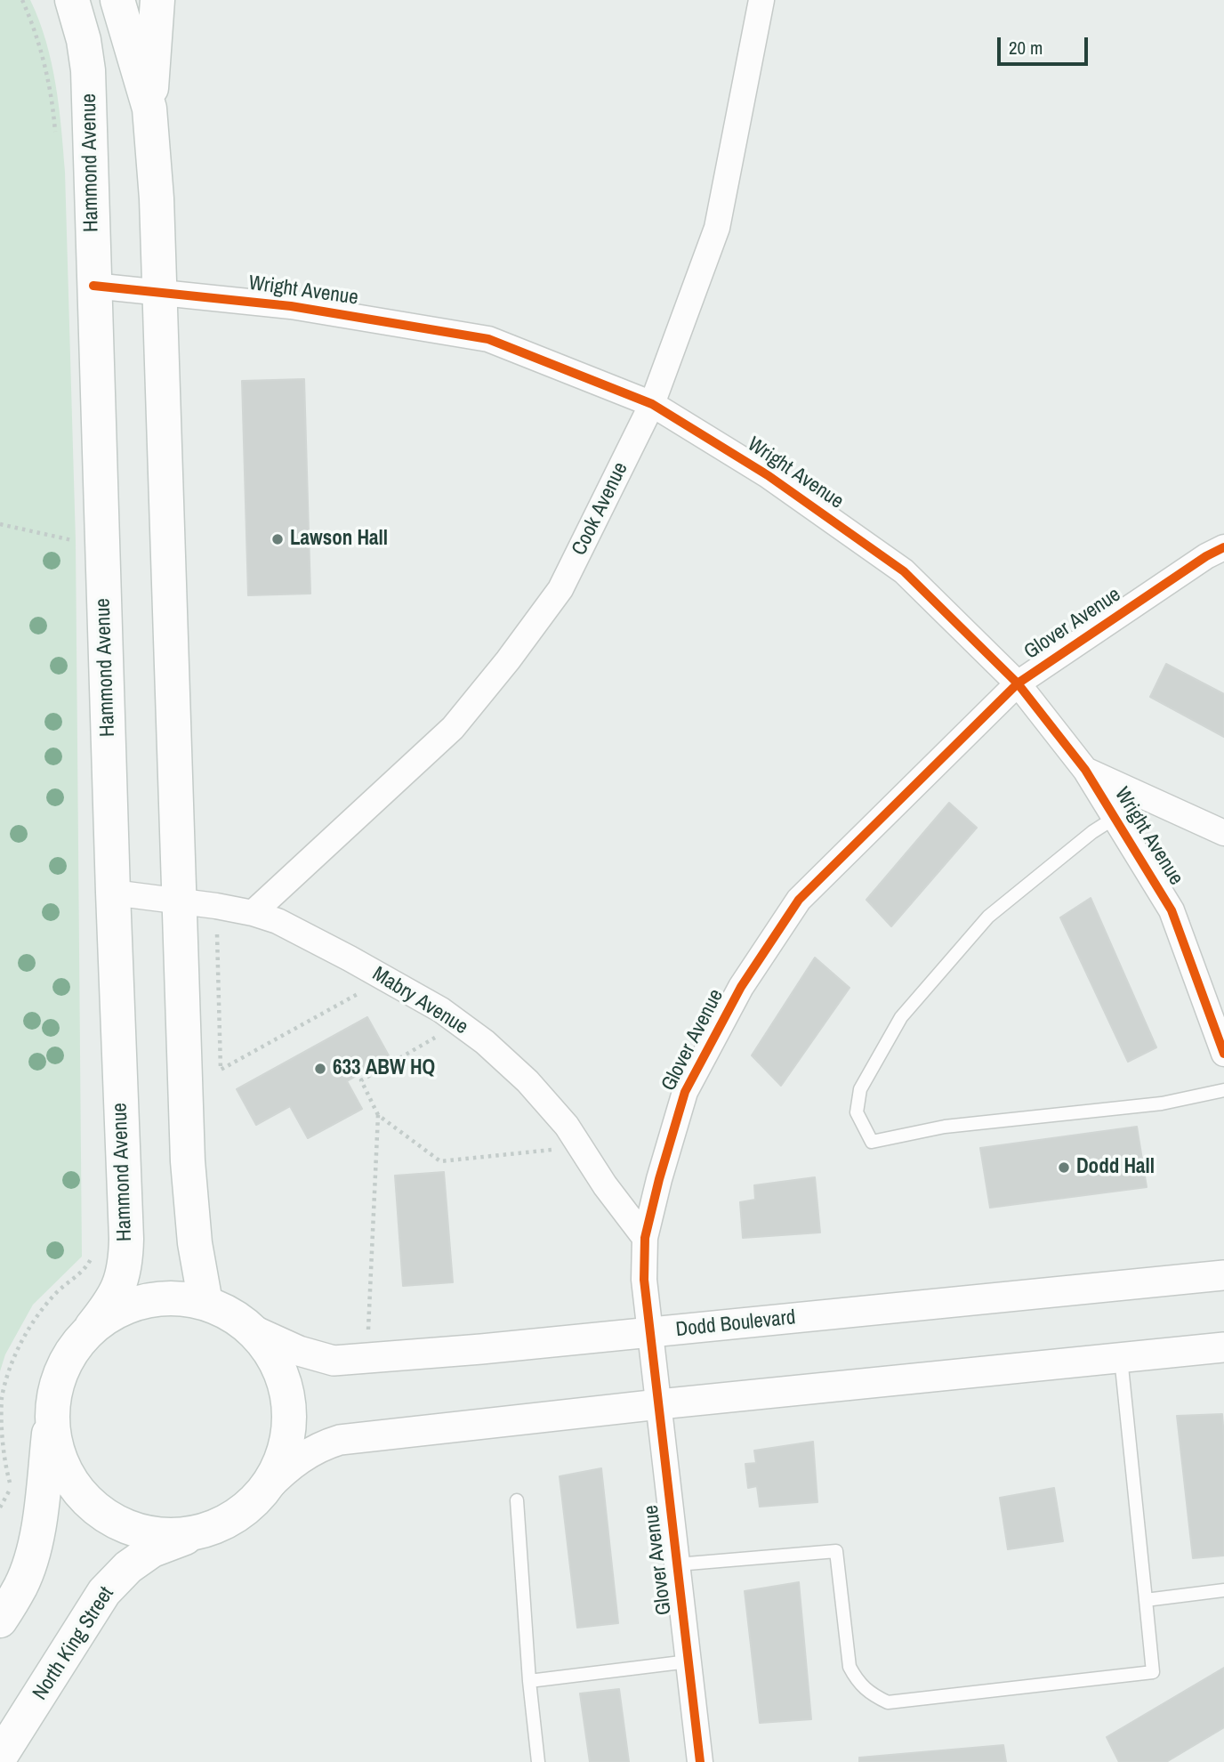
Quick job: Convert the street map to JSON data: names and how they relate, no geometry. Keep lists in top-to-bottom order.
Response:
{
  "streets": {
    "main road": ["Hammond Avenue", "North King Street"],
    "street": [
      "Wright Avenue",
      "Cook Avenue",
      "Glover Avenue",
      "Mabry Avenue",
      "Dodd Boulevard"
    ]
  },
  "crossings": [
    ["Hammond Avenue", "Wright Avenue"],
    ["Hammond Avenue", "Mabry Avenue"],
    ["Hammond Avenue", "North King Street"],
    ["Wright Avenue", "Cook Avenue"],
    ["Wright Avenue", "Glover Avenue"],
    ["Cook Avenue", "Mabry Avenue"],
    ["Glover Avenue", "Mabry Avenue"],
    ["Glover Avenue", "Dodd Boulevard"],
    ["Dodd Boulevard", "North King Street"]
  ],
  "places": ["Lawson Hall", "633 ABW HQ", "Dodd Hall"],
  "scale_bar": "20 m"
}
